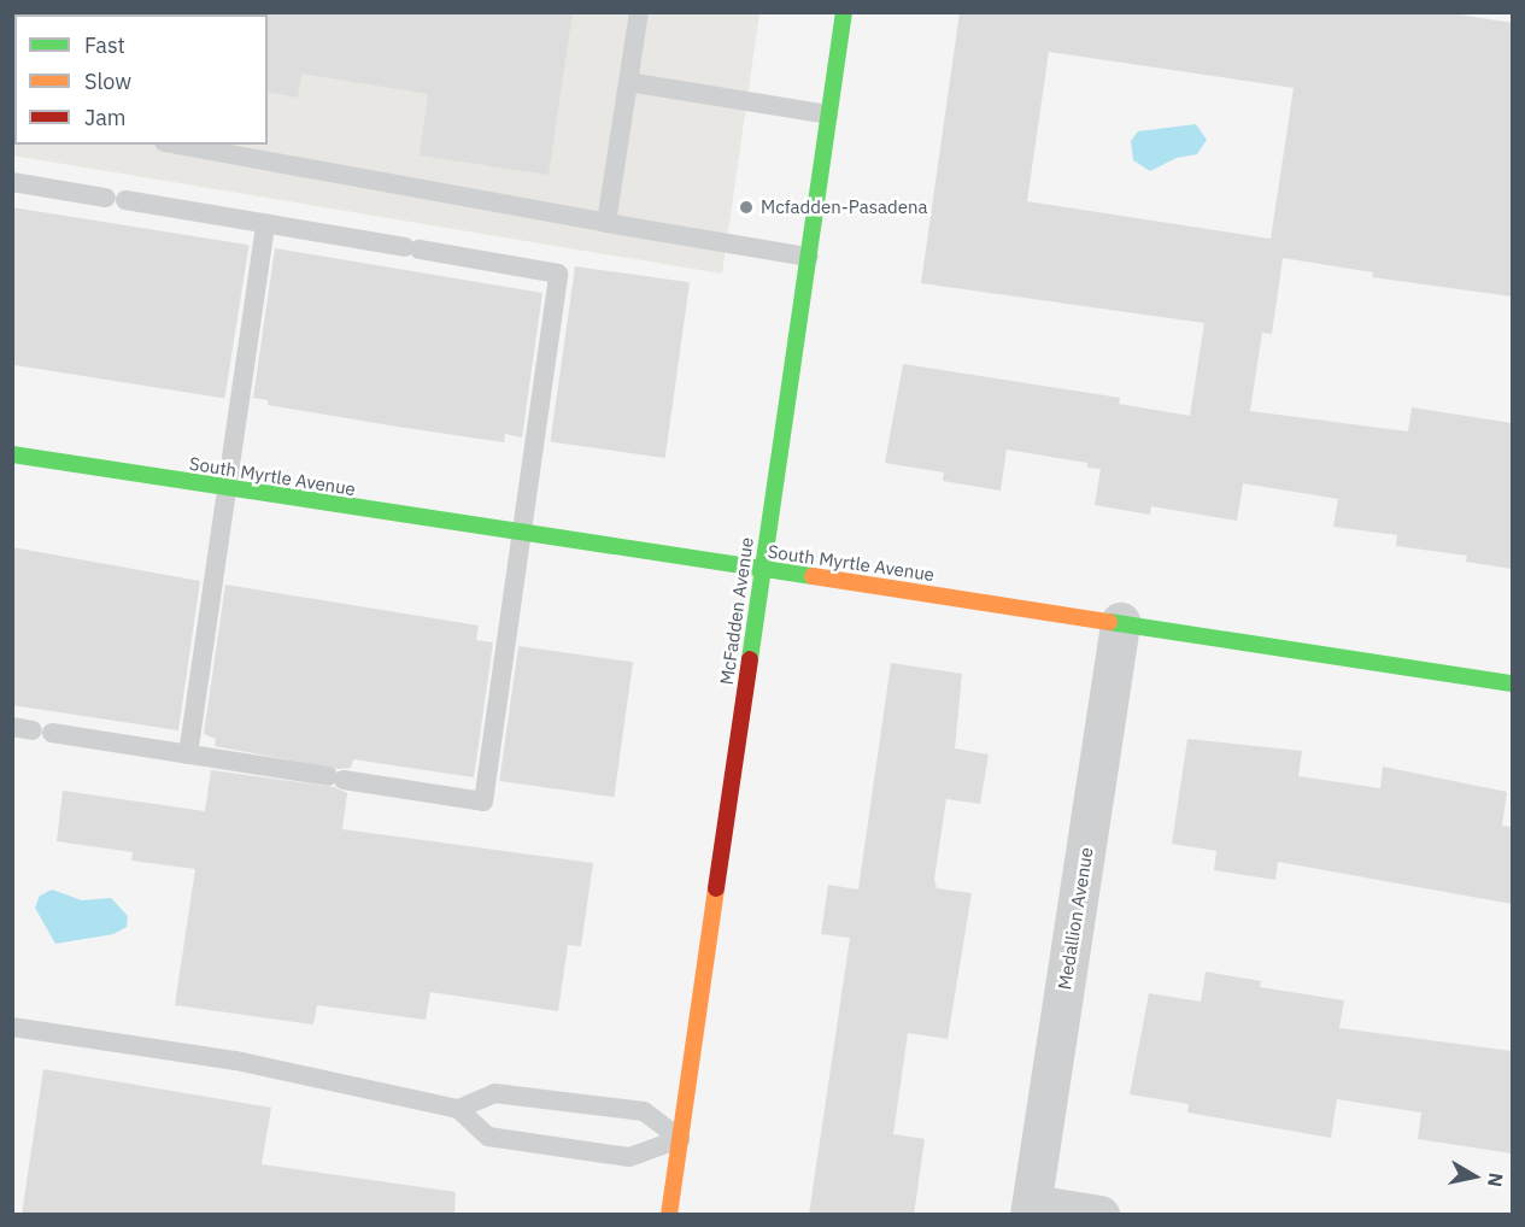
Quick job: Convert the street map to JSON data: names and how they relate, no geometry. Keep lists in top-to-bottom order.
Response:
{
  "streets": {
    "street": ["South Myrtle Avenue", "McFadden Avenue", "Medallion Avenue"]
  },
  "crossings": [
    ["South Myrtle Avenue", "McFadden Avenue"],
    ["South Myrtle Avenue", "Medallion Avenue"]
  ],
  "places": ["Mcfadden-Pasadena"],
  "legend": ["Fast", "Slow", "Jam"],
  "north": "right"
}
